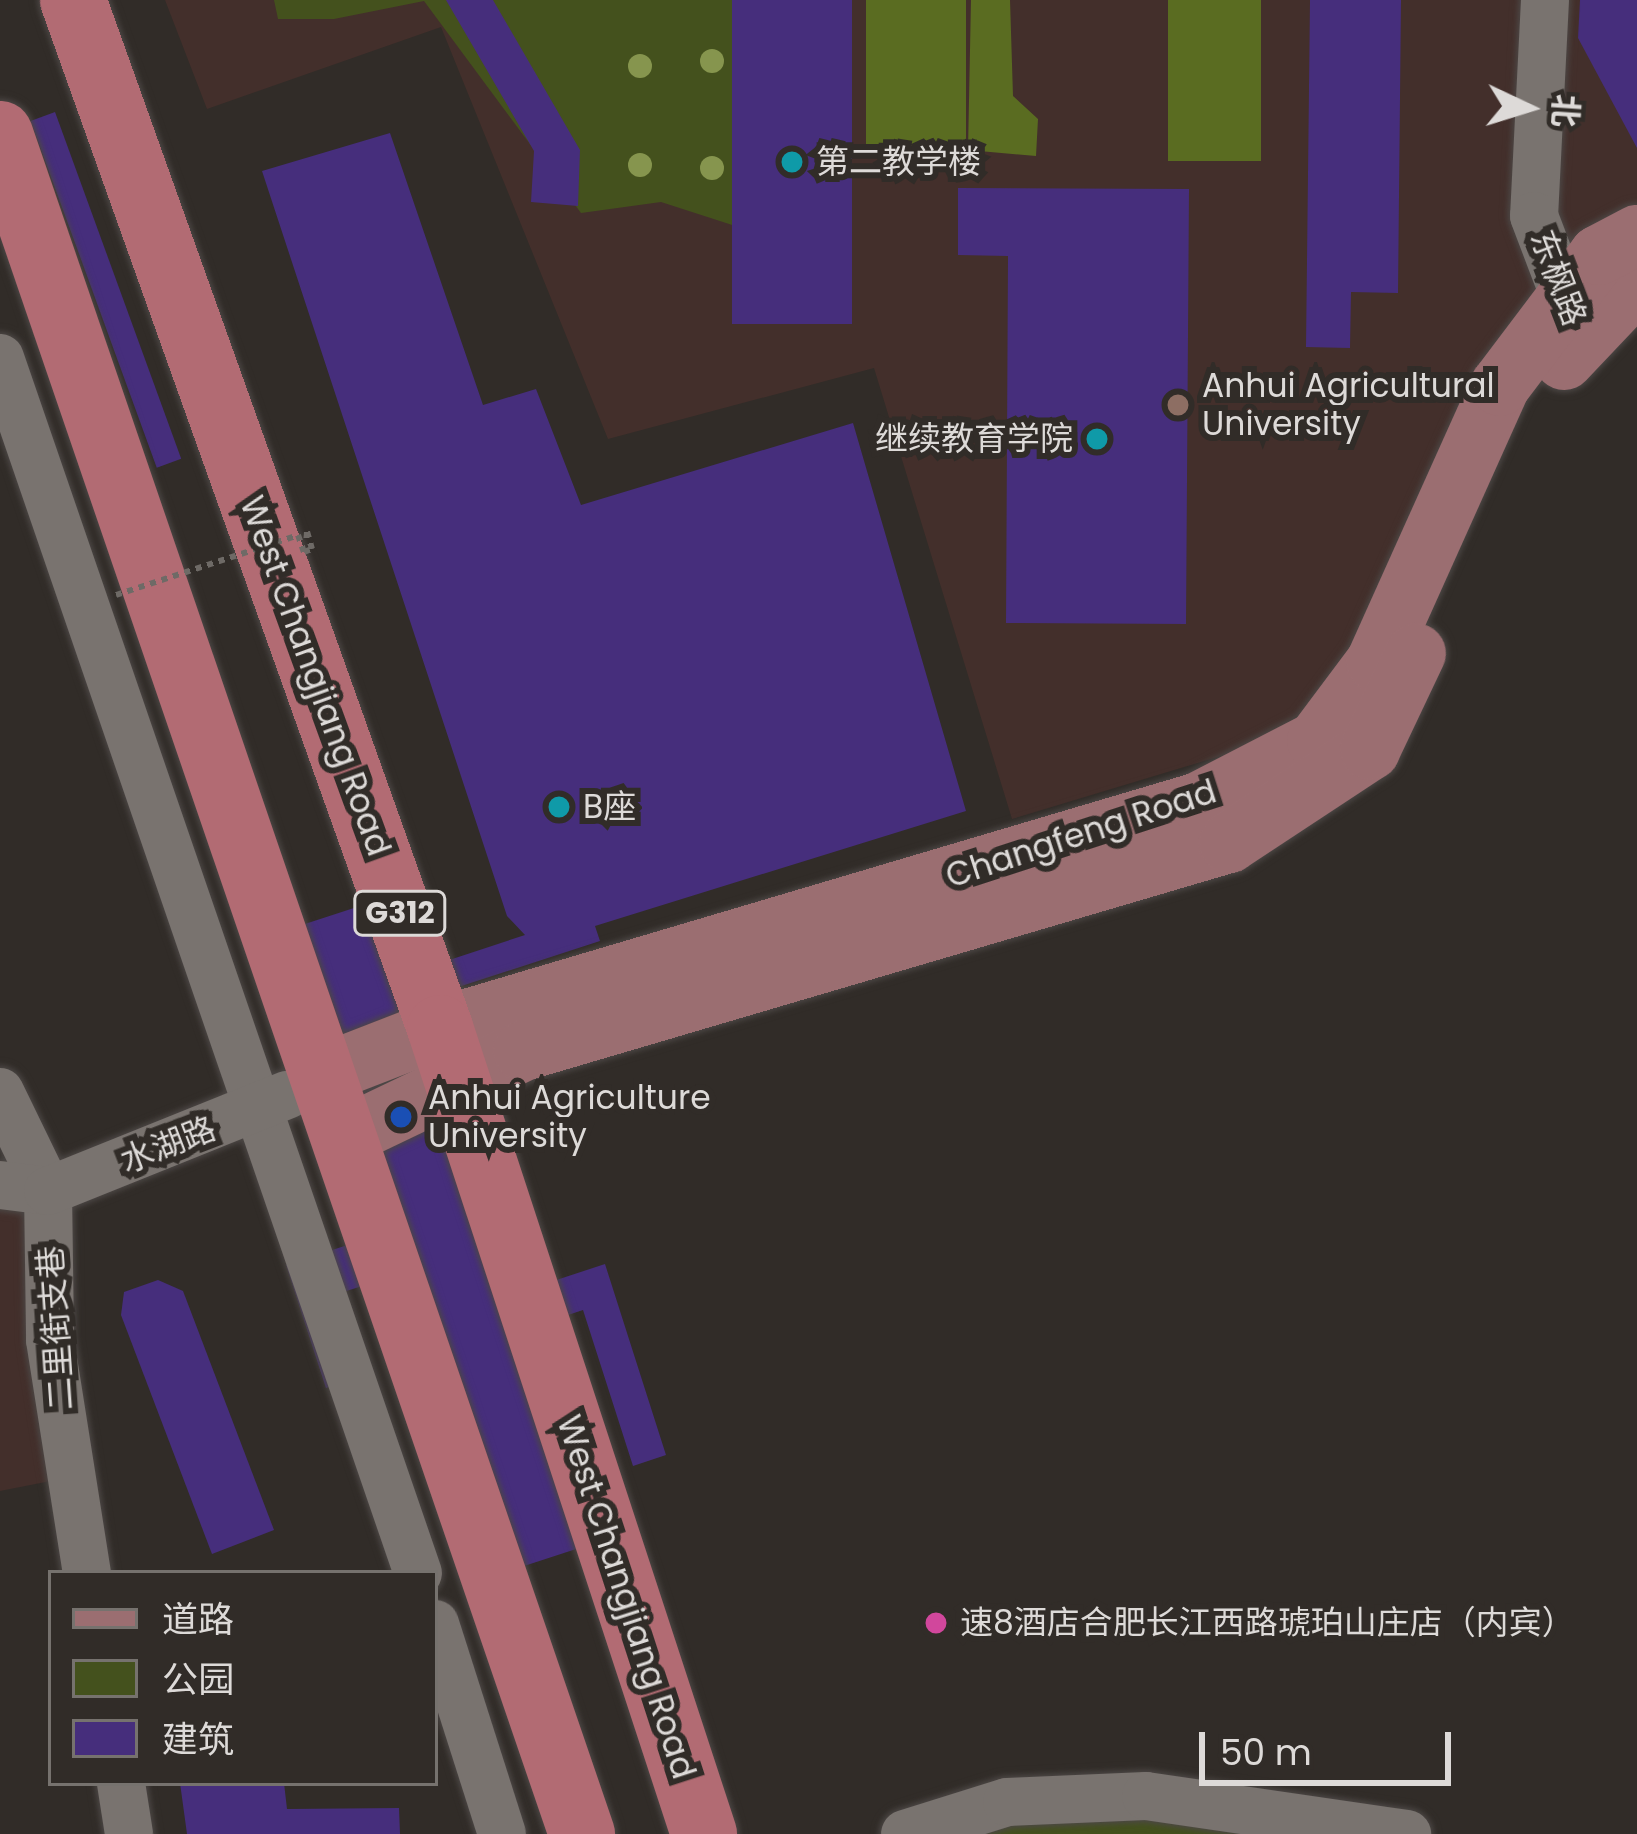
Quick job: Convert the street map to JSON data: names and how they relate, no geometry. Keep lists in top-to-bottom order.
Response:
{
  "streets": {
    "highway": ["West Changjiang Road", "G312"],
    "main road": ["Changfeng Road"],
    "street": ["东枫路", "水湖路", "二里街支巷"]
  },
  "crossings": [
    ["东枫路", "Changfeng Road"],
    ["West Changjiang Road", "Changfeng Road"],
    ["Changfeng Road", "水湖路"],
    ["水湖路", "二里街支巷"]
  ],
  "places": [
    "第二教学楼",
    "Anhui Agricultural University",
    "继续教育学院",
    "B座",
    "Anhui Agriculture University",
    "速8酒店合肥长江西路琥珀山庄店（内宾）"
  ],
  "legend": ["道路", "公园", "建筑"],
  "scale_bar": "50 m",
  "north": "right"
}
